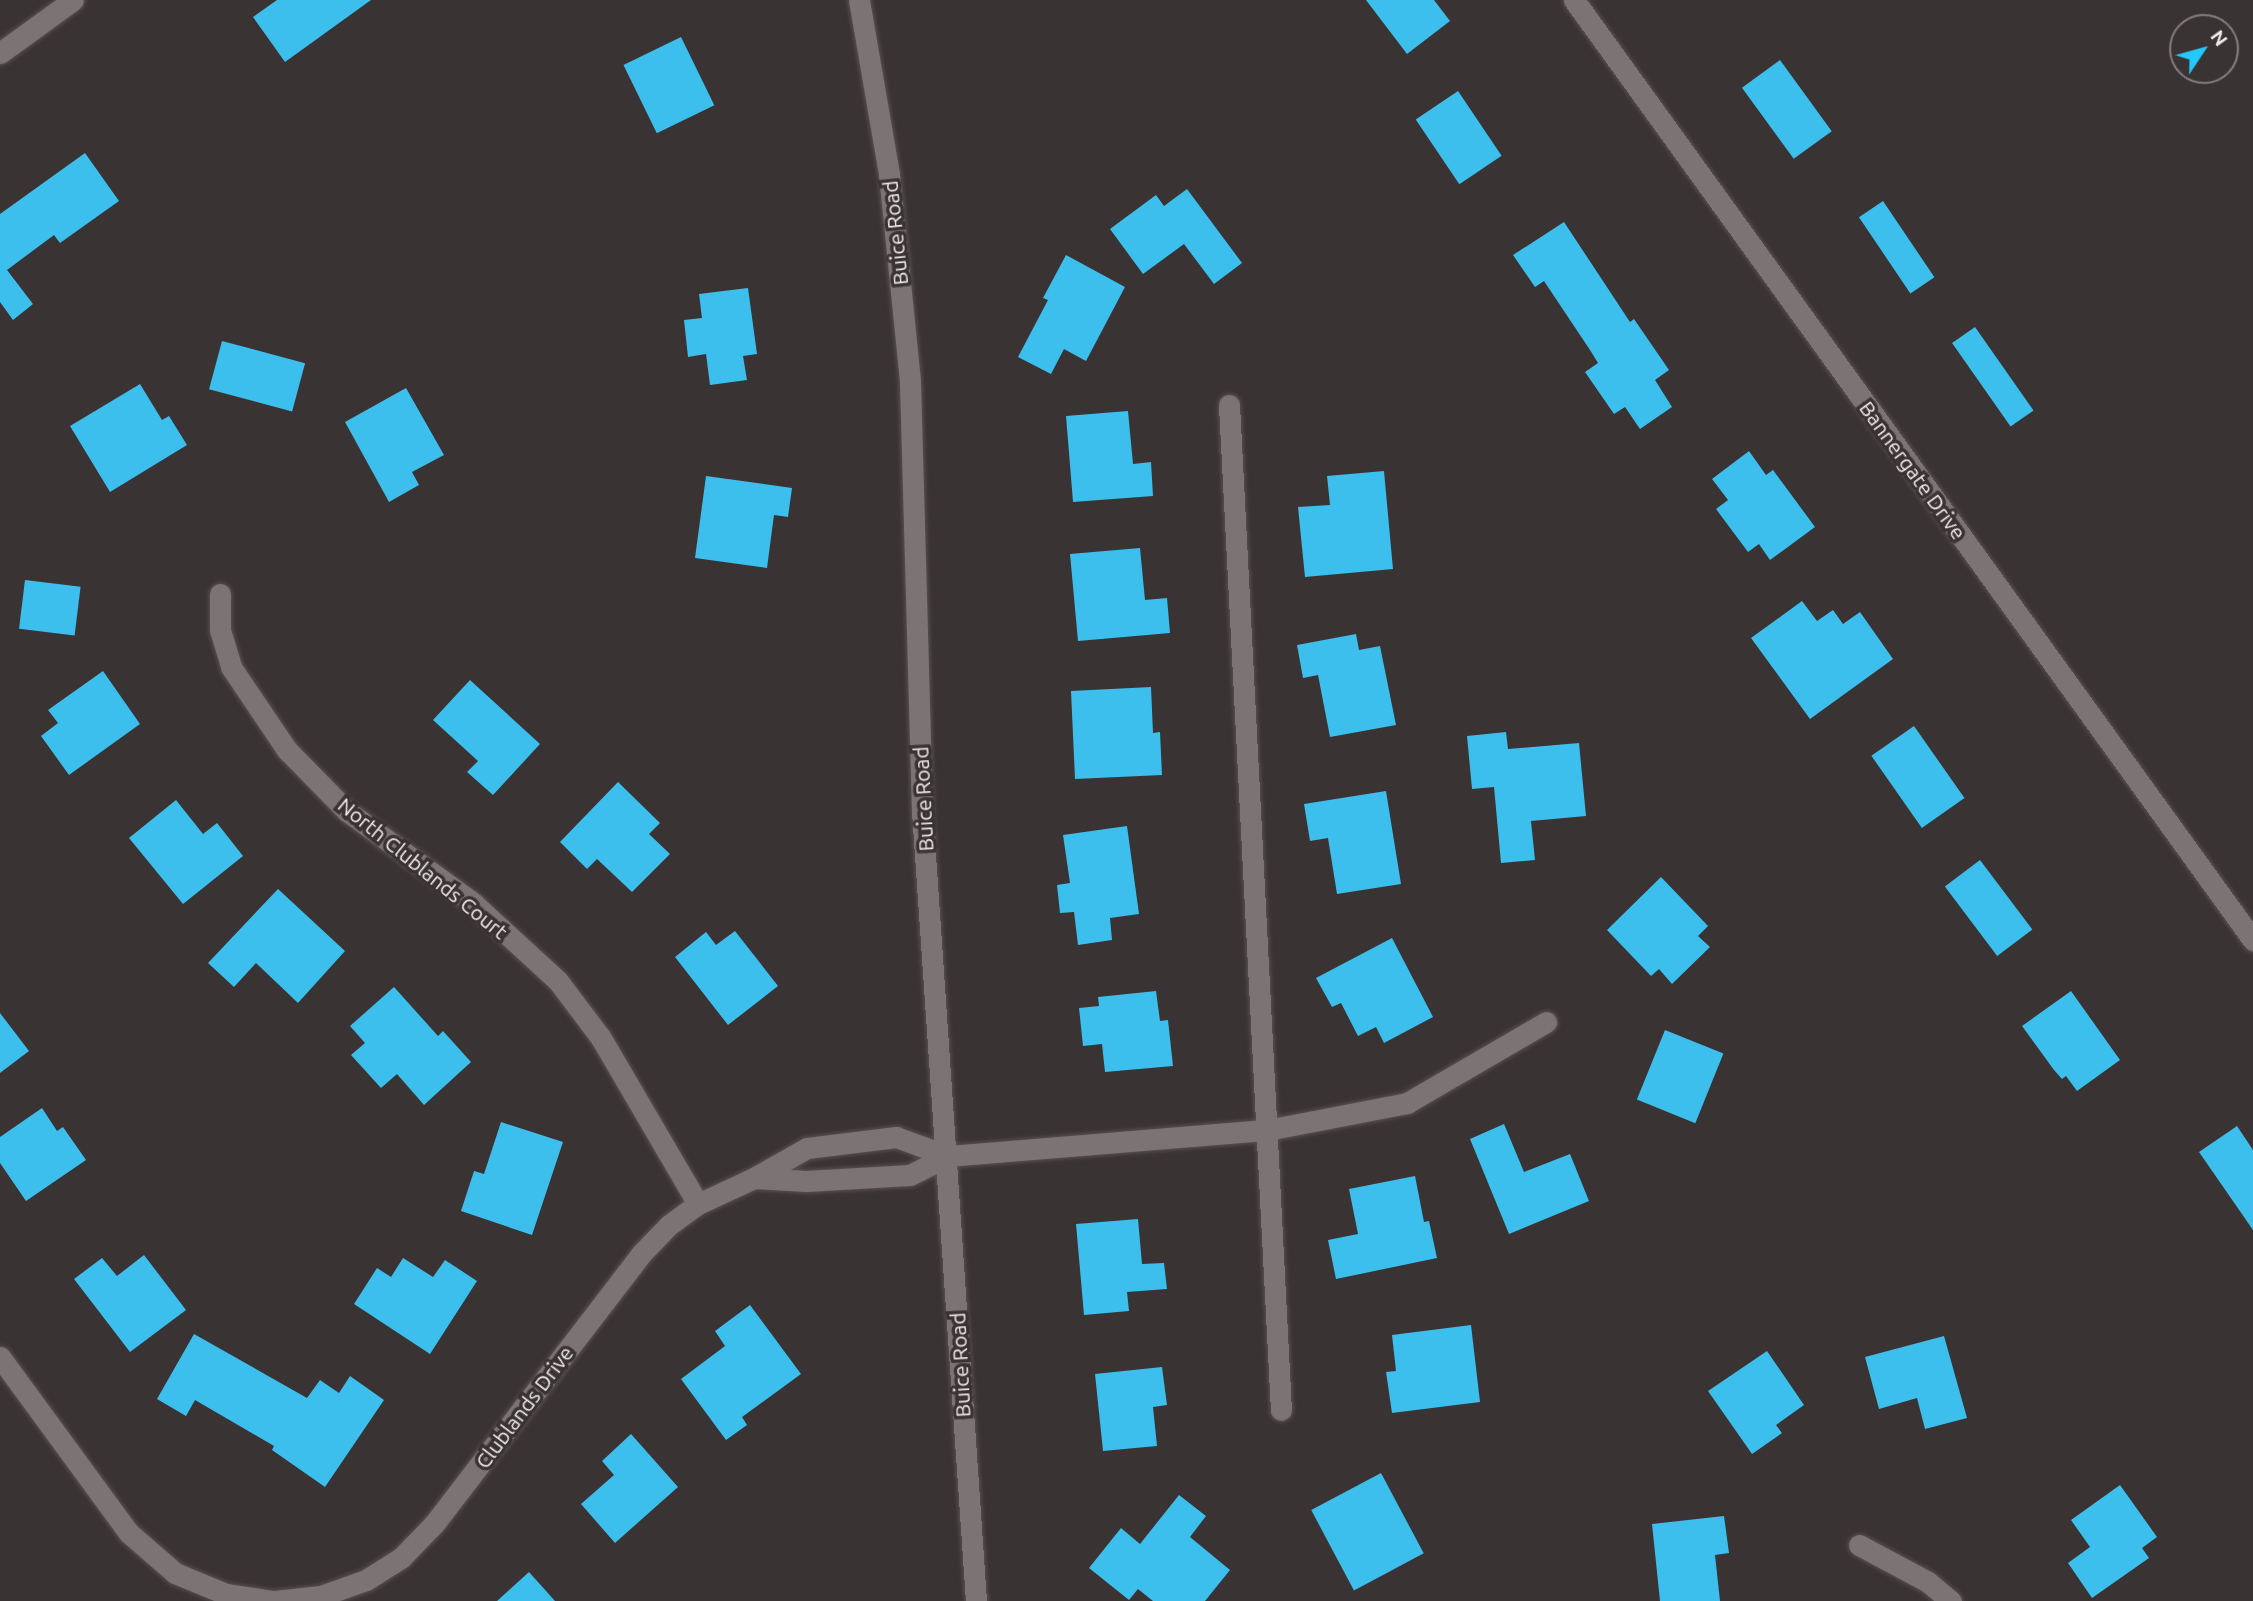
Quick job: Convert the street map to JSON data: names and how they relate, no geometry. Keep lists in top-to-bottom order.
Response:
{
  "streets": {
    "street": [
      "Buice Road",
      "Bannergate Drive",
      "North Clublands Court",
      "Clublands Drive"
    ]
  },
  "crossings": [
    ["Buice Road", "Clublands Drive"],
    ["North Clublands Court", "Clublands Drive"]
  ],
  "north": "top right"
}
